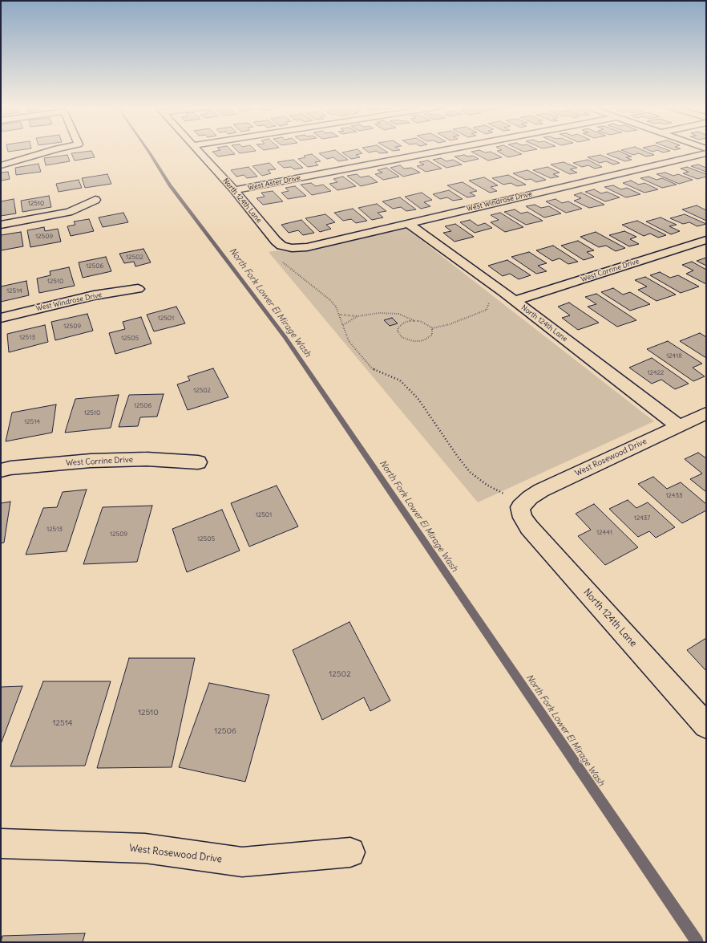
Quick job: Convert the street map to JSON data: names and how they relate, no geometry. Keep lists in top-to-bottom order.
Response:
{
  "streets": {
    "street": [
      "West Aster Drive",
      "North 124th Lane",
      "West Windrose Drive",
      "West Corrine Drive",
      "West Rosewood Drive"
    ]
  },
  "crossings": [
    ["West Aster Drive", "North 124th Lane"],
    ["North 124th Lane", "West Windrose Drive"],
    ["North 124th Lane", "West Corrine Drive"],
    ["North 124th Lane", "West Rosewood Drive"]
  ],
  "water": ["North Fork Lower El Mirage Wash"],
  "house_numbers": [
    "12510",
    "12509",
    "12502",
    "12506",
    "12510",
    "12514",
    "12501",
    "12509",
    "12513",
    "12505",
    "12418",
    "12422",
    "12502",
    "12506",
    "12510",
    "12514",
    "12433",
    "12501",
    "12437",
    "12513",
    "12441",
    "12509",
    "12505",
    "12502",
    "12510",
    "12514",
    "12506"
  ]
}
